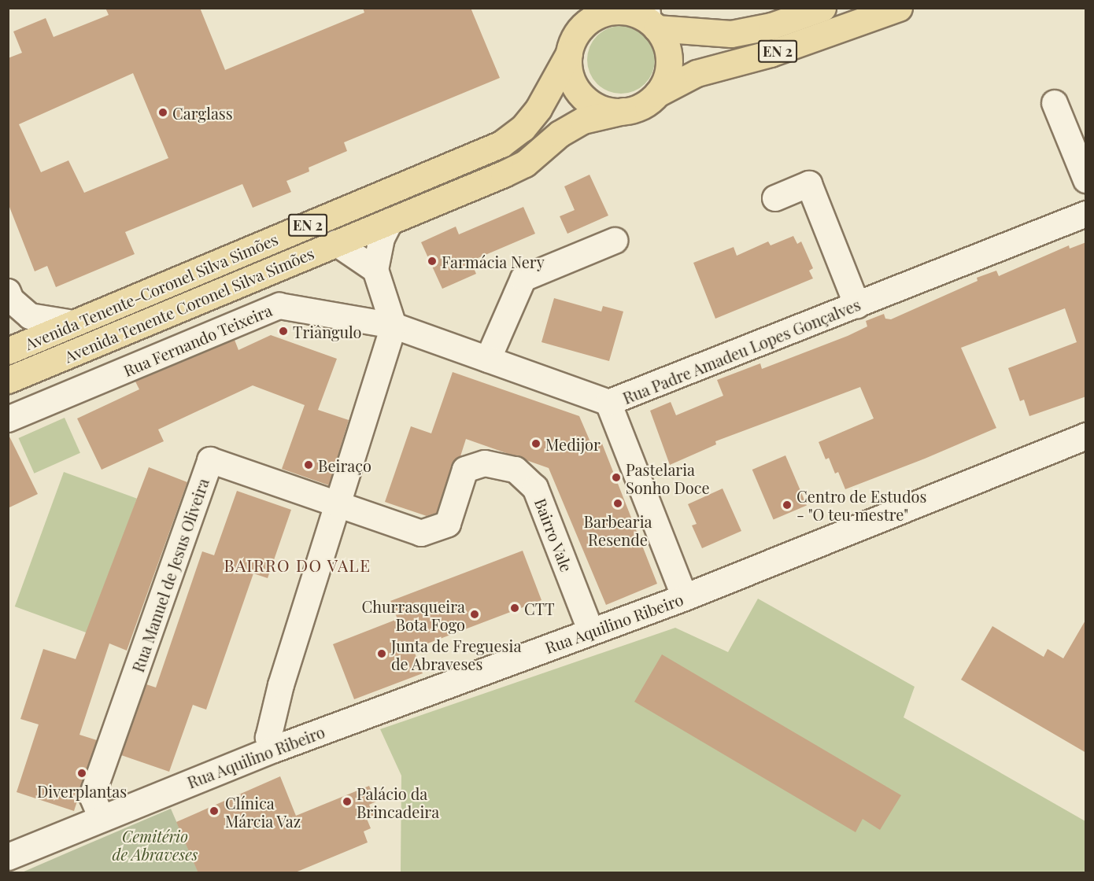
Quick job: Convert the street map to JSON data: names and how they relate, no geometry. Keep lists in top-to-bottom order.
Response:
{
  "streets": {
    "main road": ["EN 2", "Avenida Tenente-Coronel Silva Simões", "Avenida Tenente Coronel Silva Simões"],
    "street": [
      "Rua Fernando Teixeira",
      "Rua Padre Amadeu Lopes Gonçalves",
      "Bairro Vale",
      "Rua Manuel de Jesus Oliveira",
      "Rua Aquilino Ribeiro"
    ]
  },
  "crossings": [
    ["EN 2", "Avenida Tenente-Coronel Silva Simões"],
    ["EN 2", "Avenida Tenente Coronel Silva Simões"],
    ["Avenida Tenente-Coronel Silva Simões", "Avenida Tenente Coronel Silva Simões"],
    ["Rua Fernando Teixeira", "Rua Padre Amadeu Lopes Gonçalves"],
    ["Bairro Vale", "Rua Manuel de Jesus Oliveira"],
    ["Bairro Vale", "Rua Aquilino Ribeiro"],
    ["Rua Manuel de Jesus Oliveira", "Rua Aquilino Ribeiro"]
  ],
  "districts": ["BAIRRO DO VALE"],
  "parks": ["Cemitério de Abraveses"],
  "places": [
    "Carglass",
    "Farmácia Nery",
    "Triângulo",
    "Medijor",
    "Beiraço",
    "Pastelaria Sonho Doce",
    "Barbearia Resende",
    "Centro de Estudos - \"O teu mestre\"",
    "CTT",
    "Churrasqueira Bota Fogo",
    "Junta de Freguesia de Abraveses",
    "Diverplantas",
    "Palácio da Brincadeira",
    "Clínica Márcia Vaz"
  ]
}
